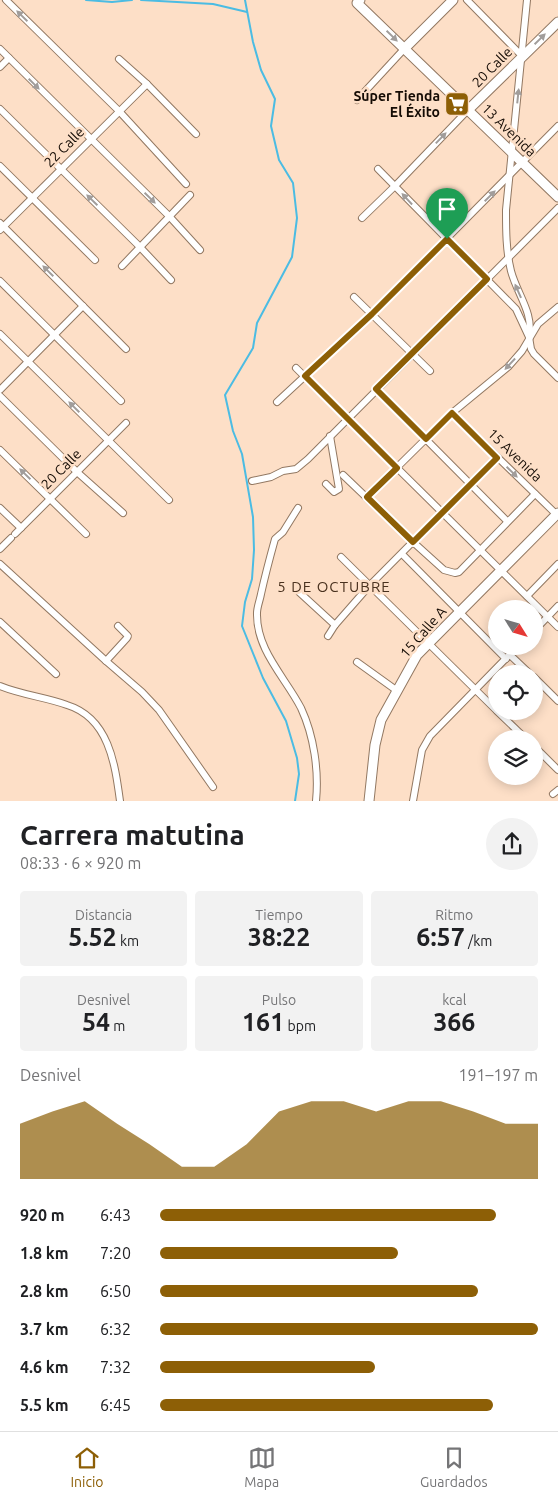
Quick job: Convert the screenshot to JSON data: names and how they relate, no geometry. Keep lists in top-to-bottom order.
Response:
{
  "streets": {
    "street": [
      "20 Calle",
      "13 Avenida",
      "22 Calle",
      "15 Avenida",
      "15 Calle A"
    ]
  },
  "crossings": [
    ["20 Calle", "13 Avenida"],
    ["15 Avenida", "15 Calle A"]
  ],
  "districts": ["5 DE OCTUBRE"],
  "places": {
    "supermarket": ["Súper Tienda El Éxito"]
  },
  "north": "bottom right",
  "page": {
    "heading": ["Carrera matutina", "08:33 · 6 × 920 m"],
    "stats": [
      ["Distancia", "5.52 km"],
      ["Tiempo", "38:22"],
      ["Ritmo", "6:57 /km"],
      ["Desnivel", "54 m"],
      ["Pulso", "161 bpm"],
      ["kcal", "366"]
    ],
    "chart": ["Desnivel", "191–197 m"],
    "list": [
      {
        "name": "920 m",
        "note": "6:43"
      },
      {
        "name": "1.8 km",
        "note": "7:20"
      },
      {
        "name": "2.8 km",
        "note": "6:50"
      },
      {
        "name": "3.7 km",
        "note": "6:32"
      },
      {
        "name": "4.6 km",
        "note": "7:32"
      },
      {
        "name": "5.5 km",
        "note": "6:45"
      }
    ],
    "tabs": ["Inicio", "Mapa", "Guardados"]
  }
}
